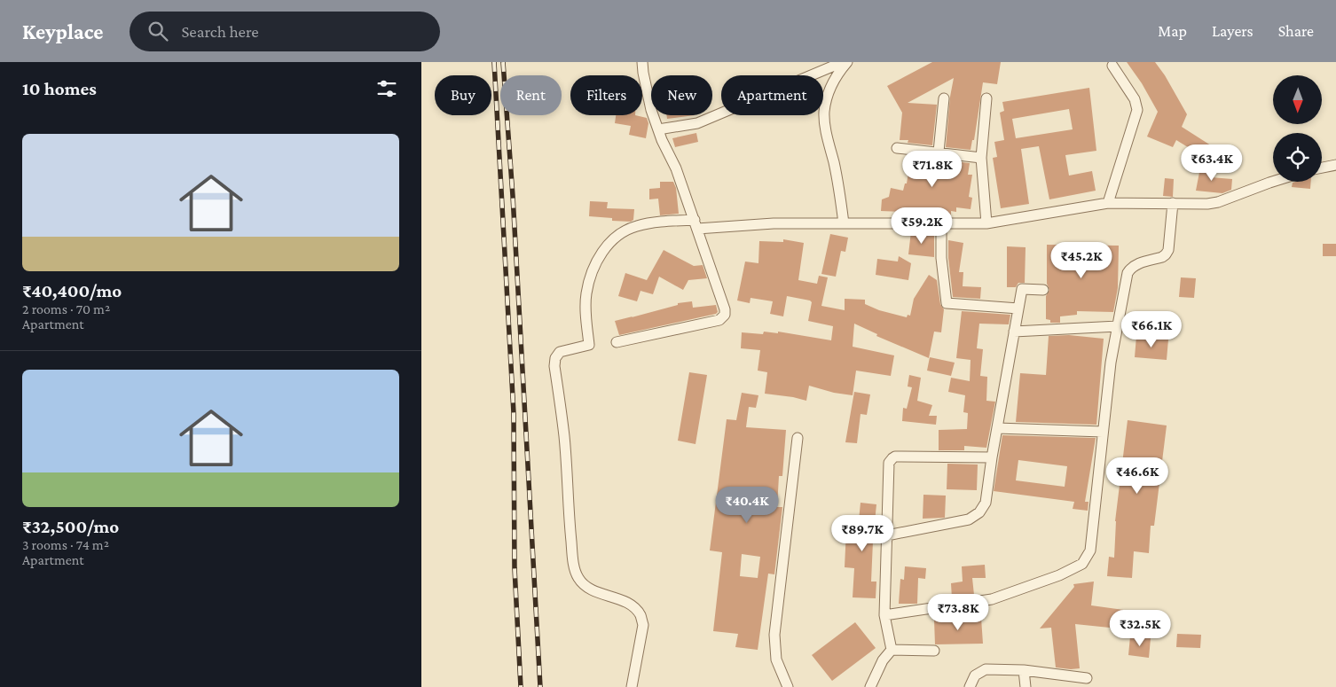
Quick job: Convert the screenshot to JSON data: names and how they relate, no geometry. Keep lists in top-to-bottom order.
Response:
{
  "north": "bottom",
  "page": {
    "header": "Keyplace",
    "search": "Search here",
    "nav": ["Map", "Layers", "Share"],
    "heading": "10 homes",
    "chip": [
      "Buy",
      "Rent",
      "Filters",
      "New",
      "Apartment"
    ],
    "list": [
      {
        "name": "₹40,400/mo",
        "note": "2 rooms · 70 m² · Apartment"
      },
      {
        "name": "₹32,500/mo",
        "note": "3 rooms · 74 m² · Apartment"
      }
    ],
    "price": [
      "₹63.4K",
      "₹71.8K",
      "₹59.2K",
      "₹45.2K",
      "₹66.1K",
      "₹46.6K",
      "₹40.4K",
      "₹89.7K",
      "₹73.8K",
      "₹32.5K"
    ]
  }
}
